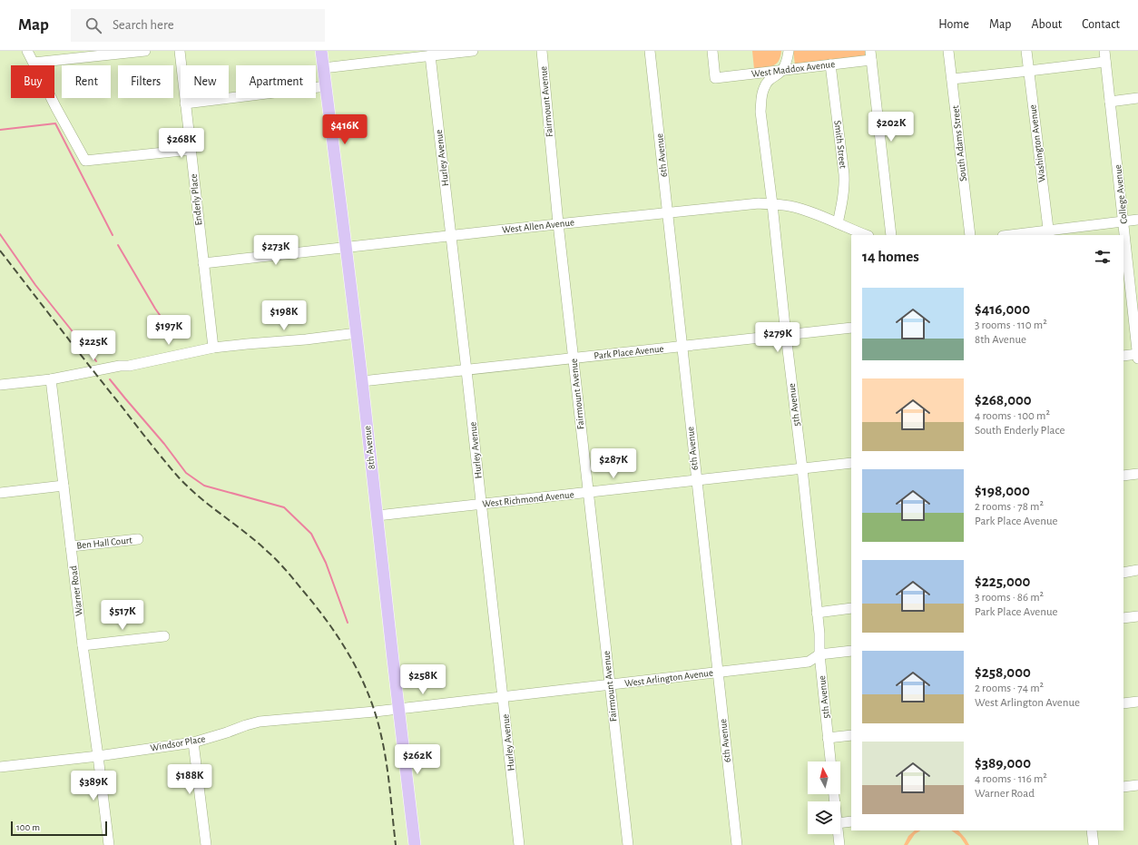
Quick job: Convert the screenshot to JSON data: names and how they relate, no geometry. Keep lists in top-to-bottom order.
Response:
{
  "streets": {
    "main road": ["8th Avenue"],
    "street": [
      "West Maddox Avenue",
      "Fairmount Avenue",
      "South Adams Street",
      "Washington Avenue",
      "Smith Street",
      "6th Avenue",
      "Hurley Avenue",
      "College Avenue",
      "Enderly Place",
      "West Allen Avenue",
      "Park Place Avenue",
      "5th Avenue",
      "West Richmond Avenue",
      "Ben Hall Court",
      "Warner Road",
      "West Arlington Avenue",
      "Windsor Place"
    ]
  },
  "crossings": [
    ["West Maddox Avenue", "Smith Street"],
    ["West Maddox Avenue", "5th Avenue"],
    ["Fairmount Avenue", "West Allen Avenue"],
    ["Fairmount Avenue", "Park Place Avenue"],
    ["Fairmount Avenue", "West Richmond Avenue"],
    ["Fairmount Avenue", "West Arlington Avenue"],
    ["Smith Street", "West Allen Avenue"],
    ["6th Avenue", "West Allen Avenue"],
    ["6th Avenue", "Park Place Avenue"],
    ["6th Avenue", "West Richmond Avenue"],
    ["6th Avenue", "West Arlington Avenue"],
    ["Hurley Avenue", "West Allen Avenue"],
    ["Hurley Avenue", "Park Place Avenue"],
    ["Hurley Avenue", "West Richmond Avenue"],
    ["Hurley Avenue", "West Arlington Avenue"],
    ["Enderly Place", "West Allen Avenue"],
    ["West Allen Avenue", "5th Avenue"],
    ["West Allen Avenue", "8th Avenue"],
    ["Park Place Avenue", "5th Avenue"],
    ["Park Place Avenue", "8th Avenue"],
    ["5th Avenue", "West Richmond Avenue"],
    ["5th Avenue", "West Arlington Avenue"],
    ["8th Avenue", "West Richmond Avenue"],
    ["8th Avenue", "West Arlington Avenue"],
    ["Ben Hall Court", "Warner Road"],
    ["Warner Road", "Windsor Place"],
    ["West Arlington Avenue", "Windsor Place"]
  ],
  "scale_bar": "100 m",
  "north": "top",
  "page": {
    "header": "Map",
    "search": "Search here",
    "nav": [
      "Home",
      "Map",
      "About",
      "Contact"
    ],
    "chip": [
      "Buy",
      "Rent",
      "Filters",
      "New",
      "Apartment"
    ],
    "price": [
      "$202K",
      "$416K",
      "$268K",
      "$273K",
      "$198K",
      "$197K",
      "$279K",
      "$225K",
      "$287K",
      "$517K",
      "$258K",
      "$262K",
      "$188K",
      "$389K"
    ],
    "heading": "14 homes",
    "list": [
      {
        "name": "$416,000",
        "note": "3 rooms · 110 m² · 8th Avenue"
      },
      {
        "name": "$268,000",
        "note": "4 rooms · 100 m² · South Enderly Place"
      },
      {
        "name": "$198,000",
        "note": "2 rooms · 78 m² · Park Place Avenue"
      },
      {
        "name": "$225,000",
        "note": "3 rooms · 86 m² · Park Place Avenue"
      },
      {
        "name": "$258,000",
        "note": "2 rooms · 74 m² · West Arlington Avenue"
      },
      {
        "name": "$389,000",
        "note": "4 rooms · 116 m² · Warner Road"
      }
    ],
    "scale": "100 m"
  }
}
